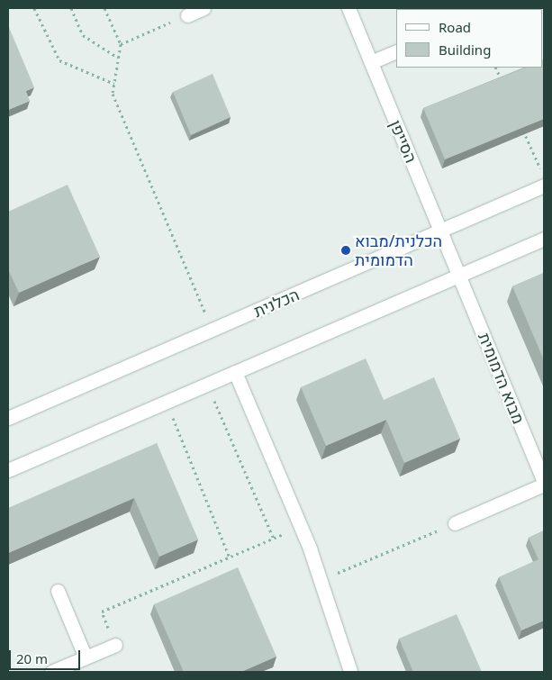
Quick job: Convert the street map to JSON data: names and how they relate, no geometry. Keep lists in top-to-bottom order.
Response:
{
  "streets": {
    "street": ["הסייפן", "הכלנית", "מבוא הדמומית"]
  },
  "crossings": [
    ["הסייפן", "הכלנית"],
    ["הסייפן", "מבוא הדמומית"]
  ],
  "places": ["הכלנית/מבוא הדמומית"],
  "legend": ["Road", "Building"],
  "scale_bar": "20 m"
}
